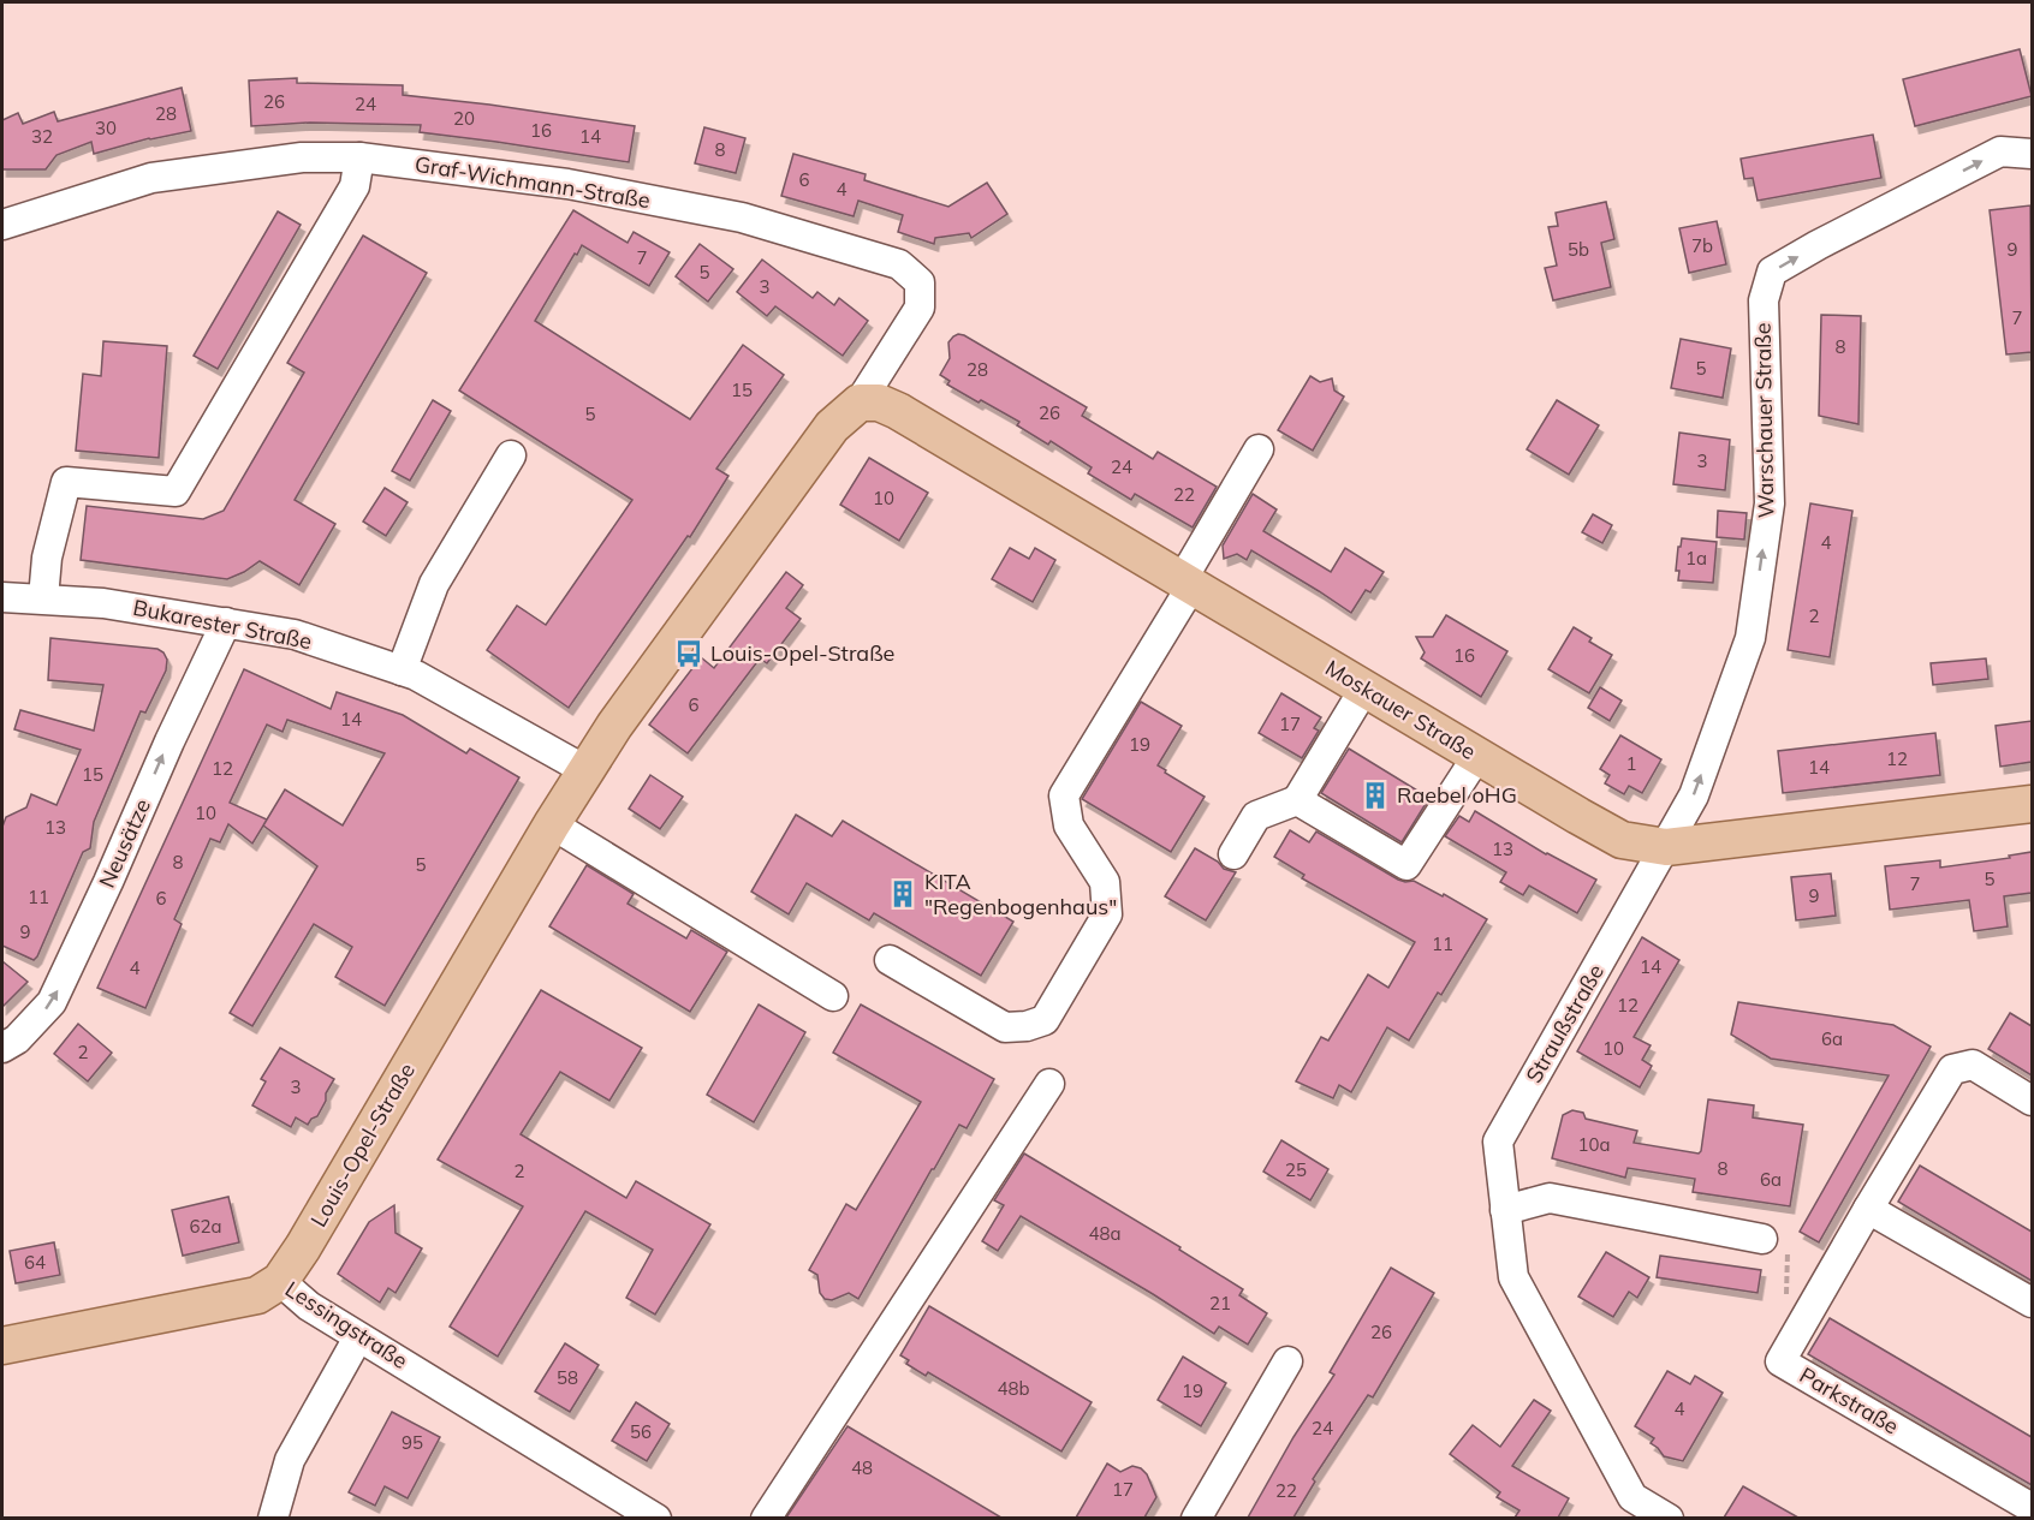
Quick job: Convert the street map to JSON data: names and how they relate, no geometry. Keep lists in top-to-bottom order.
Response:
{
  "streets": {
    "main road": ["Moskauer Straße", "Louis-Opel-Straße", "Lessingstraße"],
    "street": [
      "Graf-Wichmann-Straße",
      "Warschauer Straße",
      "Bukarester Straße",
      "Neusätze",
      "Straußstraße",
      "Parkstraße"
    ]
  },
  "crossings": [
    ["Graf-Wichmann-Straße", "Moskauer Straße"],
    ["Graf-Wichmann-Straße", "Louis-Opel-Straße"],
    ["Warschauer Straße", "Moskauer Straße"],
    ["Warschauer Straße", "Straußstraße"],
    ["Bukarester Straße", "Neusätze"],
    ["Bukarester Straße", "Louis-Opel-Straße"],
    ["Moskauer Straße", "Straußstraße"],
    ["Moskauer Straße", "Louis-Opel-Straße"],
    ["Louis-Opel-Straße", "Lessingstraße"]
  ],
  "one_way": ["Warschauer Straße", "Neusätze"],
  "places": {
    "bus stop": ["Louis-Opel-Straße"],
    "building": ["Raebel oHG", "KITA \"Regenbogenhaus\""]
  },
  "house_numbers": [
    "26",
    "24",
    "28",
    "20",
    "30",
    "16",
    "32",
    "14",
    "8",
    "6",
    "4",
    "7b",
    "5b",
    "9",
    "7",
    "5",
    "3",
    "7",
    "8",
    "5",
    "28",
    "15",
    "26",
    "5",
    "3",
    "24",
    "22",
    "10",
    "4",
    "1a",
    "2",
    "16",
    "6",
    "14",
    "17",
    "19",
    "12",
    "1",
    "14",
    "12",
    "15",
    "10",
    "13",
    "13",
    "8",
    "5",
    "5",
    "7",
    "9",
    "11",
    "6",
    "9",
    "11",
    "14",
    "4",
    "12",
    "6a",
    "10",
    "2",
    "3",
    "10a",
    "8",
    "25",
    "2",
    "6a",
    "62a",
    "48a",
    "64",
    "21",
    "26",
    "58",
    "48b",
    "19",
    "4",
    "24",
    "56",
    "95",
    "48",
    "17",
    "22"
  ]
}
